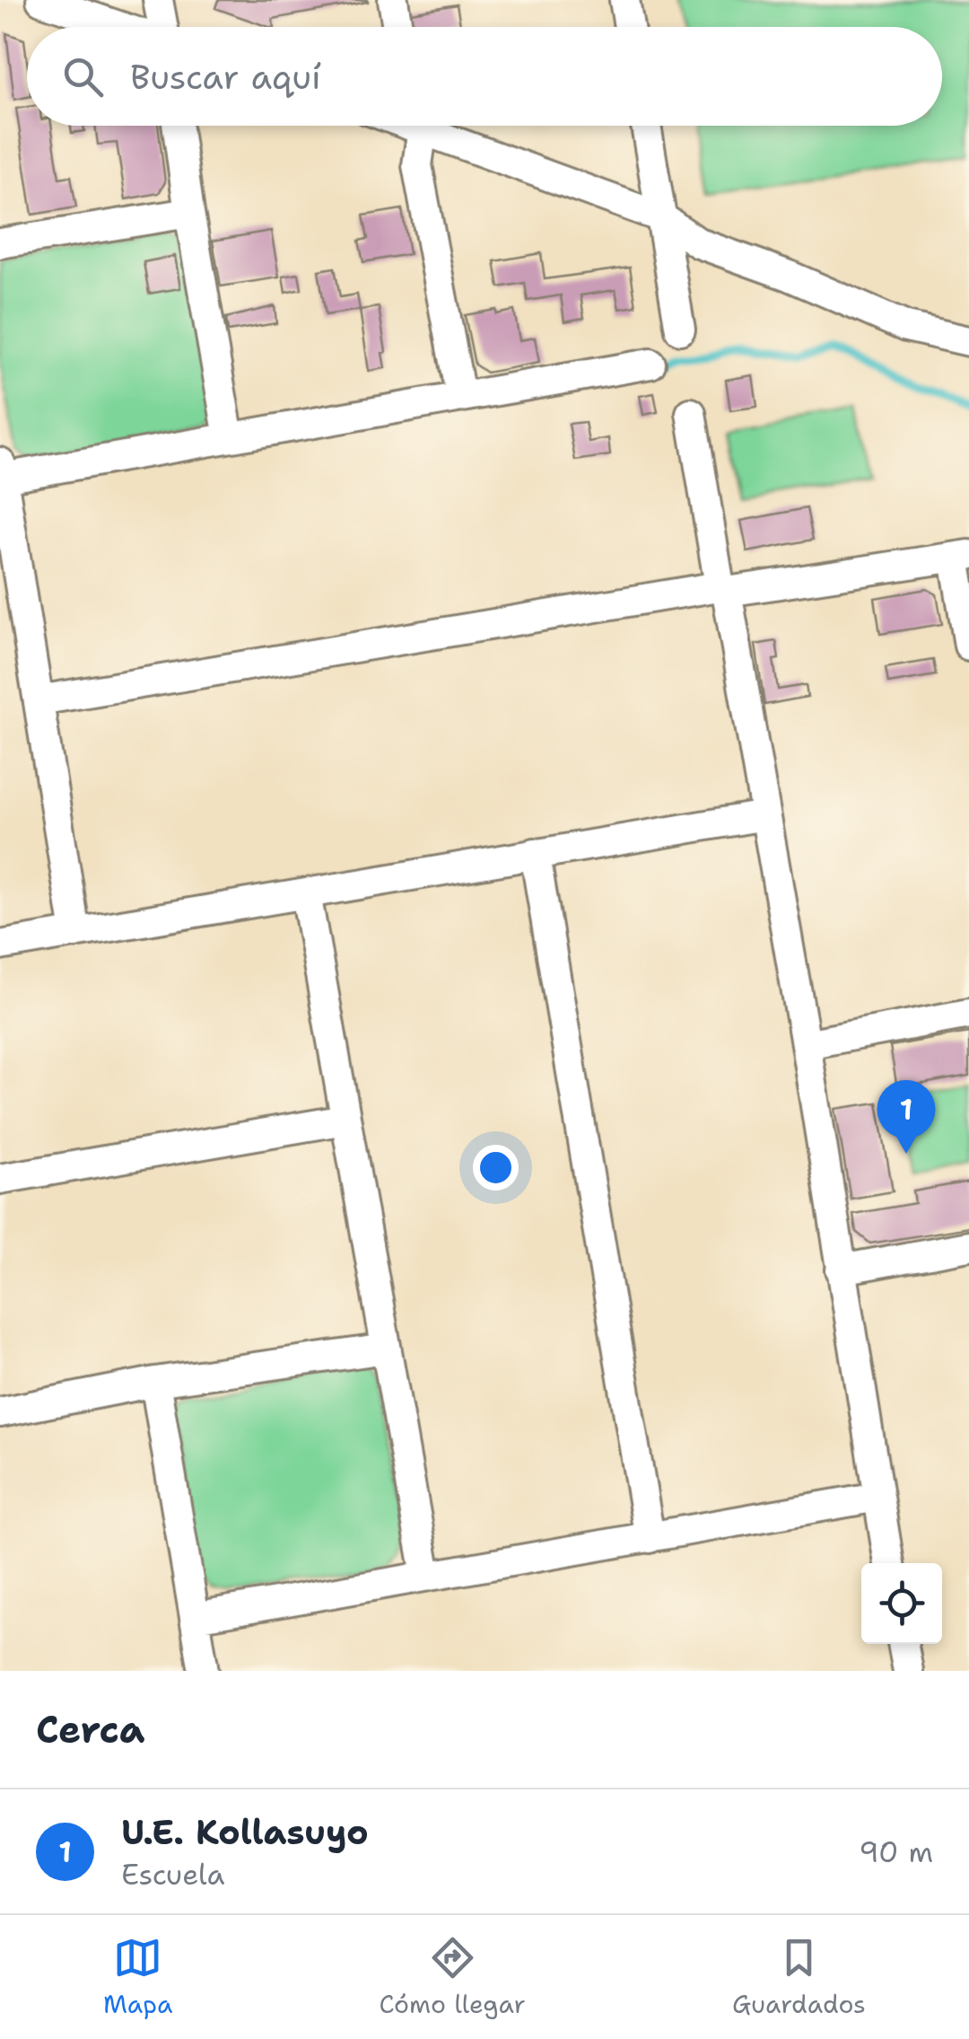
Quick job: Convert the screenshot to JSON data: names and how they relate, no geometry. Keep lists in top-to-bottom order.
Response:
{
  "page": {
    "search": "Buscar aquí",
    "pins": "1",
    "heading": "Cerca",
    "list": [
      {
        "mark": "1",
        "name": "U.E. Kollasuyo",
        "note": "Escuela",
        "value": "90 m"
      }
    ],
    "nav": ["Mapa", "Cómo llegar", "Guardados"]
  }
}
